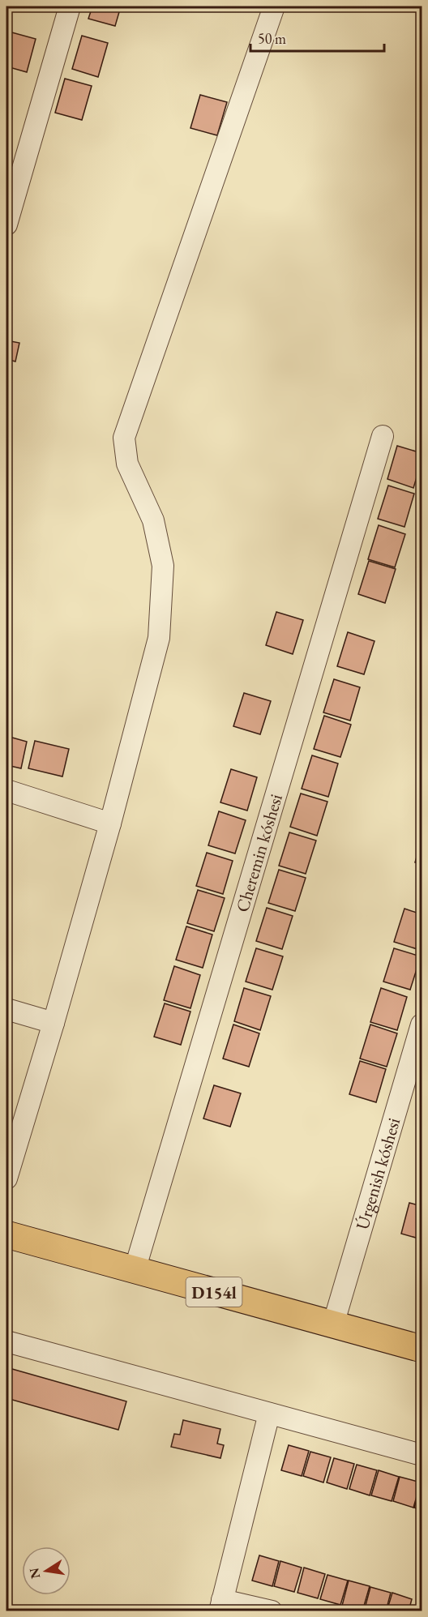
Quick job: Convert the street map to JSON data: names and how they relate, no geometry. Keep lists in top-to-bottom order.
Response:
{
  "streets": {
    "main road": ["D154l"],
    "street": ["Cheremin kóshesi", "Úrgenish kóshesi"]
  },
  "crossings": [
    ["Cheremin kóshesi", "D154l"],
    ["Úrgenish kóshesi", "D154l"]
  ],
  "scale_bar": "50 m",
  "north": "left"
}
